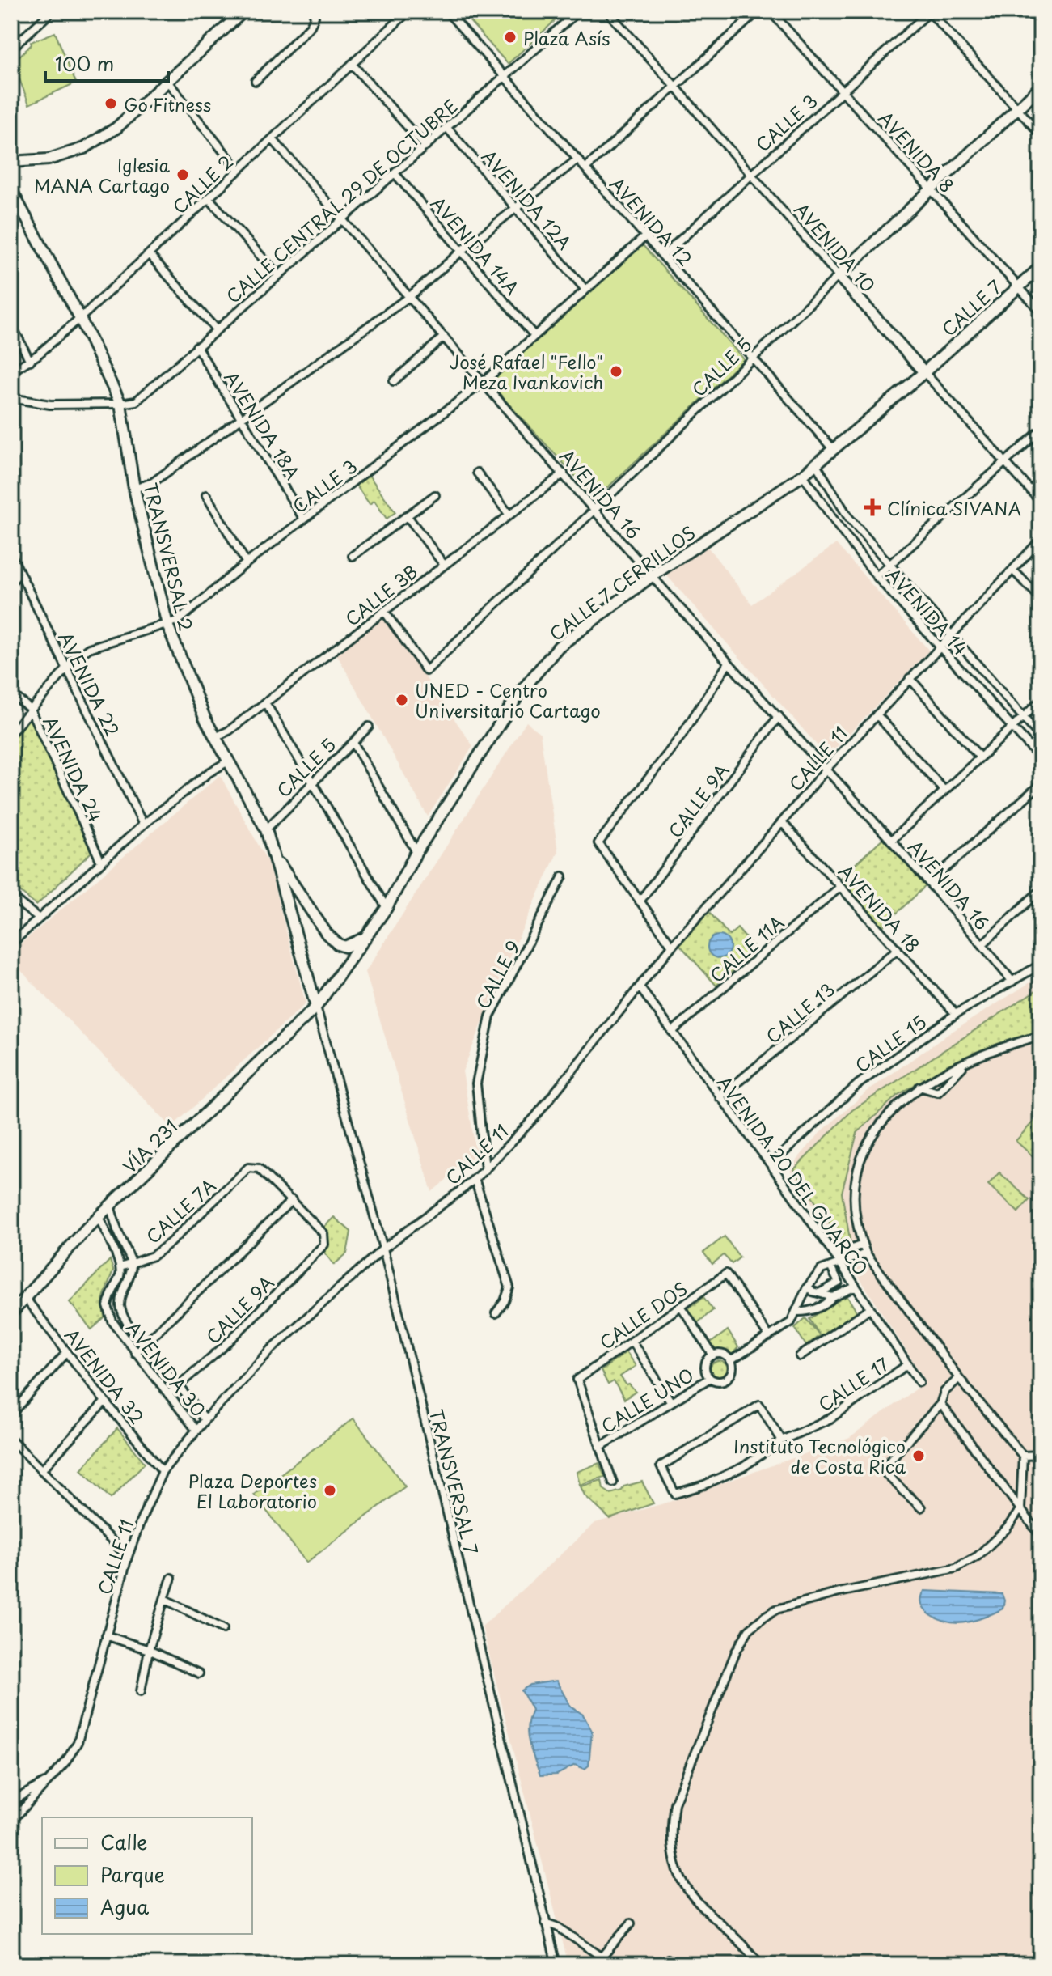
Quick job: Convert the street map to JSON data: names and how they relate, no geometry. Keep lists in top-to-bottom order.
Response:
{
  "streets": {
    "main road": [
      "AVENIDA 10",
      "CALLE 7",
      "CALLE 5",
      "TRANSVERSAL 2",
      "CALLE 7 CERRILLOS",
      "VÍA 231"
    ],
    "street": [
      "CALLE 3",
      "AVENIDA 8",
      "CALLE 2",
      "AVENIDA 12A",
      "CALLE CENTRAL 29 DE OCTUBRE",
      "AVENIDA 12",
      "AVENIDA 14A",
      "AVENIDA 18A",
      "AVENIDA 16",
      "CALLE 3B",
      "AVENIDA 14",
      "AVENIDA 22",
      "CALLE 11",
      "AVENIDA 24",
      "CALLE 9A",
      "AVENIDA 18",
      "CALLE 11A",
      "CALLE 9",
      "CALLE 13",
      "CALLE 15",
      "AVENIDA 20 DEL GUARCO",
      "CALLE 7A",
      "CALLE DOS",
      "AVENIDA 30",
      "AVENIDA 32",
      "CALLE 17",
      "CALLE UNO",
      "TRANSVERSAL 7"
    ]
  },
  "crossings": [
    ["CALLE 3", "AVENIDA 8"],
    ["CALLE 3", "AVENIDA 12A"],
    ["CALLE 3", "AVENIDA 12"],
    ["CALLE 3", "AVENIDA 14A"],
    ["CALLE 3", "AVENIDA 10"],
    ["CALLE 3", "AVENIDA 18A"],
    ["CALLE 3", "AVENIDA 16"],
    ["CALLE 3", "TRANSVERSAL 2"],
    ["CALLE 3", "AVENIDA 22"],
    ["CALLE 3", "AVENIDA 24"],
    ["AVENIDA 8", "CALLE 7"],
    ["AVENIDA 8", "CALLE 5"],
    ["CALLE 2", "AVENIDA 16"],
    ["CALLE 2", "TRANSVERSAL 2"],
    ["AVENIDA 12A", "CALLE CENTRAL 29 DE OCTUBRE"],
    ["CALLE CENTRAL 29 DE OCTUBRE", "AVENIDA 12"],
    ["CALLE CENTRAL 29 DE OCTUBRE", "AVENIDA 14A"],
    ["CALLE CENTRAL 29 DE OCTUBRE", "AVENIDA 18A"],
    ["CALLE CENTRAL 29 DE OCTUBRE", "AVENIDA 16"],
    ["CALLE CENTRAL 29 DE OCTUBRE", "TRANSVERSAL 2"],
    ["AVENIDA 12", "CALLE 5"],
    ["AVENIDA 12", "CALLE 7 CERRILLOS"],
    ["AVENIDA 10", "CALLE 7"],
    ["AVENIDA 10", "CALLE 5"],
    ["AVENIDA 10", "CALLE 7 CERRILLOS"],
    ["CALLE 7", "CALLE 7 CERRILLOS"],
    ["CALLE 5", "AVENIDA 16"],
    ["CALLE 5", "TRANSVERSAL 2"],
    ["CALLE 5", "CALLE 3B"],
    ["AVENIDA 16", "CALLE 7 CERRILLOS"],
    ["AVENIDA 16", "CALLE 3B"],
    ["AVENIDA 16", "CALLE 11"],
    ["AVENIDA 16", "CALLE 9A"],
    ["AVENIDA 16", "CALLE 15"],
    ["TRANSVERSAL 2", "CALLE 7 CERRILLOS"],
    ["TRANSVERSAL 2", "CALLE 3B"],
    ["TRANSVERSAL 2", "VÍA 231"],
    ["TRANSVERSAL 2", "TRANSVERSAL 7"],
    ["CALLE 7 CERRILLOS", "AVENIDA 14"],
    ["CALLE 7 CERRILLOS", "VÍA 231"],
    ["CALLE 7 CERRILLOS", "TRANSVERSAL 7"],
    ["AVENIDA 14", "CALLE 11"],
    ["CALLE 11", "AVENIDA 18"],
    ["CALLE 11", "CALLE 9"],
    ["CALLE 11", "AVENIDA 20 DEL GUARCO"],
    ["CALLE 11", "AVENIDA 30"],
    ["CALLE 11", "AVENIDA 32"],
    ["CALLE 11", "TRANSVERSAL 7"],
    ["CALLE 9A", "CALLE 7A"],
    ["CALLE 9A", "AVENIDA 30"],
    ["AVENIDA 18", "CALLE 11A"],
    ["AVENIDA 18", "CALLE 13"],
    ["AVENIDA 18", "CALLE 15"],
    ["CALLE 11A", "AVENIDA 20 DEL GUARCO"],
    ["CALLE 13", "AVENIDA 20 DEL GUARCO"],
    ["CALLE 15", "AVENIDA 20 DEL GUARCO"],
    ["VÍA 231", "AVENIDA 32"],
    ["VÍA 231", "TRANSVERSAL 7"],
    ["AVENIDA 20 DEL GUARCO", "CALLE 17"],
    ["CALLE 7A", "AVENIDA 30"],
    ["CALLE DOS", "CALLE UNO"]
  ],
  "places": {
    "other": [
      "Plaza Asís",
      "Go Fitness",
      "Iglesia MANA Cartago",
      "José Rafael \"Fello\" Meza Ivankovich",
      "UNED - Centro Universitario Cartago",
      "Instituto Tecnológico de Costa Rica",
      "Plaza Deportes El Laboratorio"
    ],
    "health": ["Clínica SIVANA"]
  },
  "legend": ["Calle", "Parque", "Agua"],
  "scale_bar": "100 m"
}
